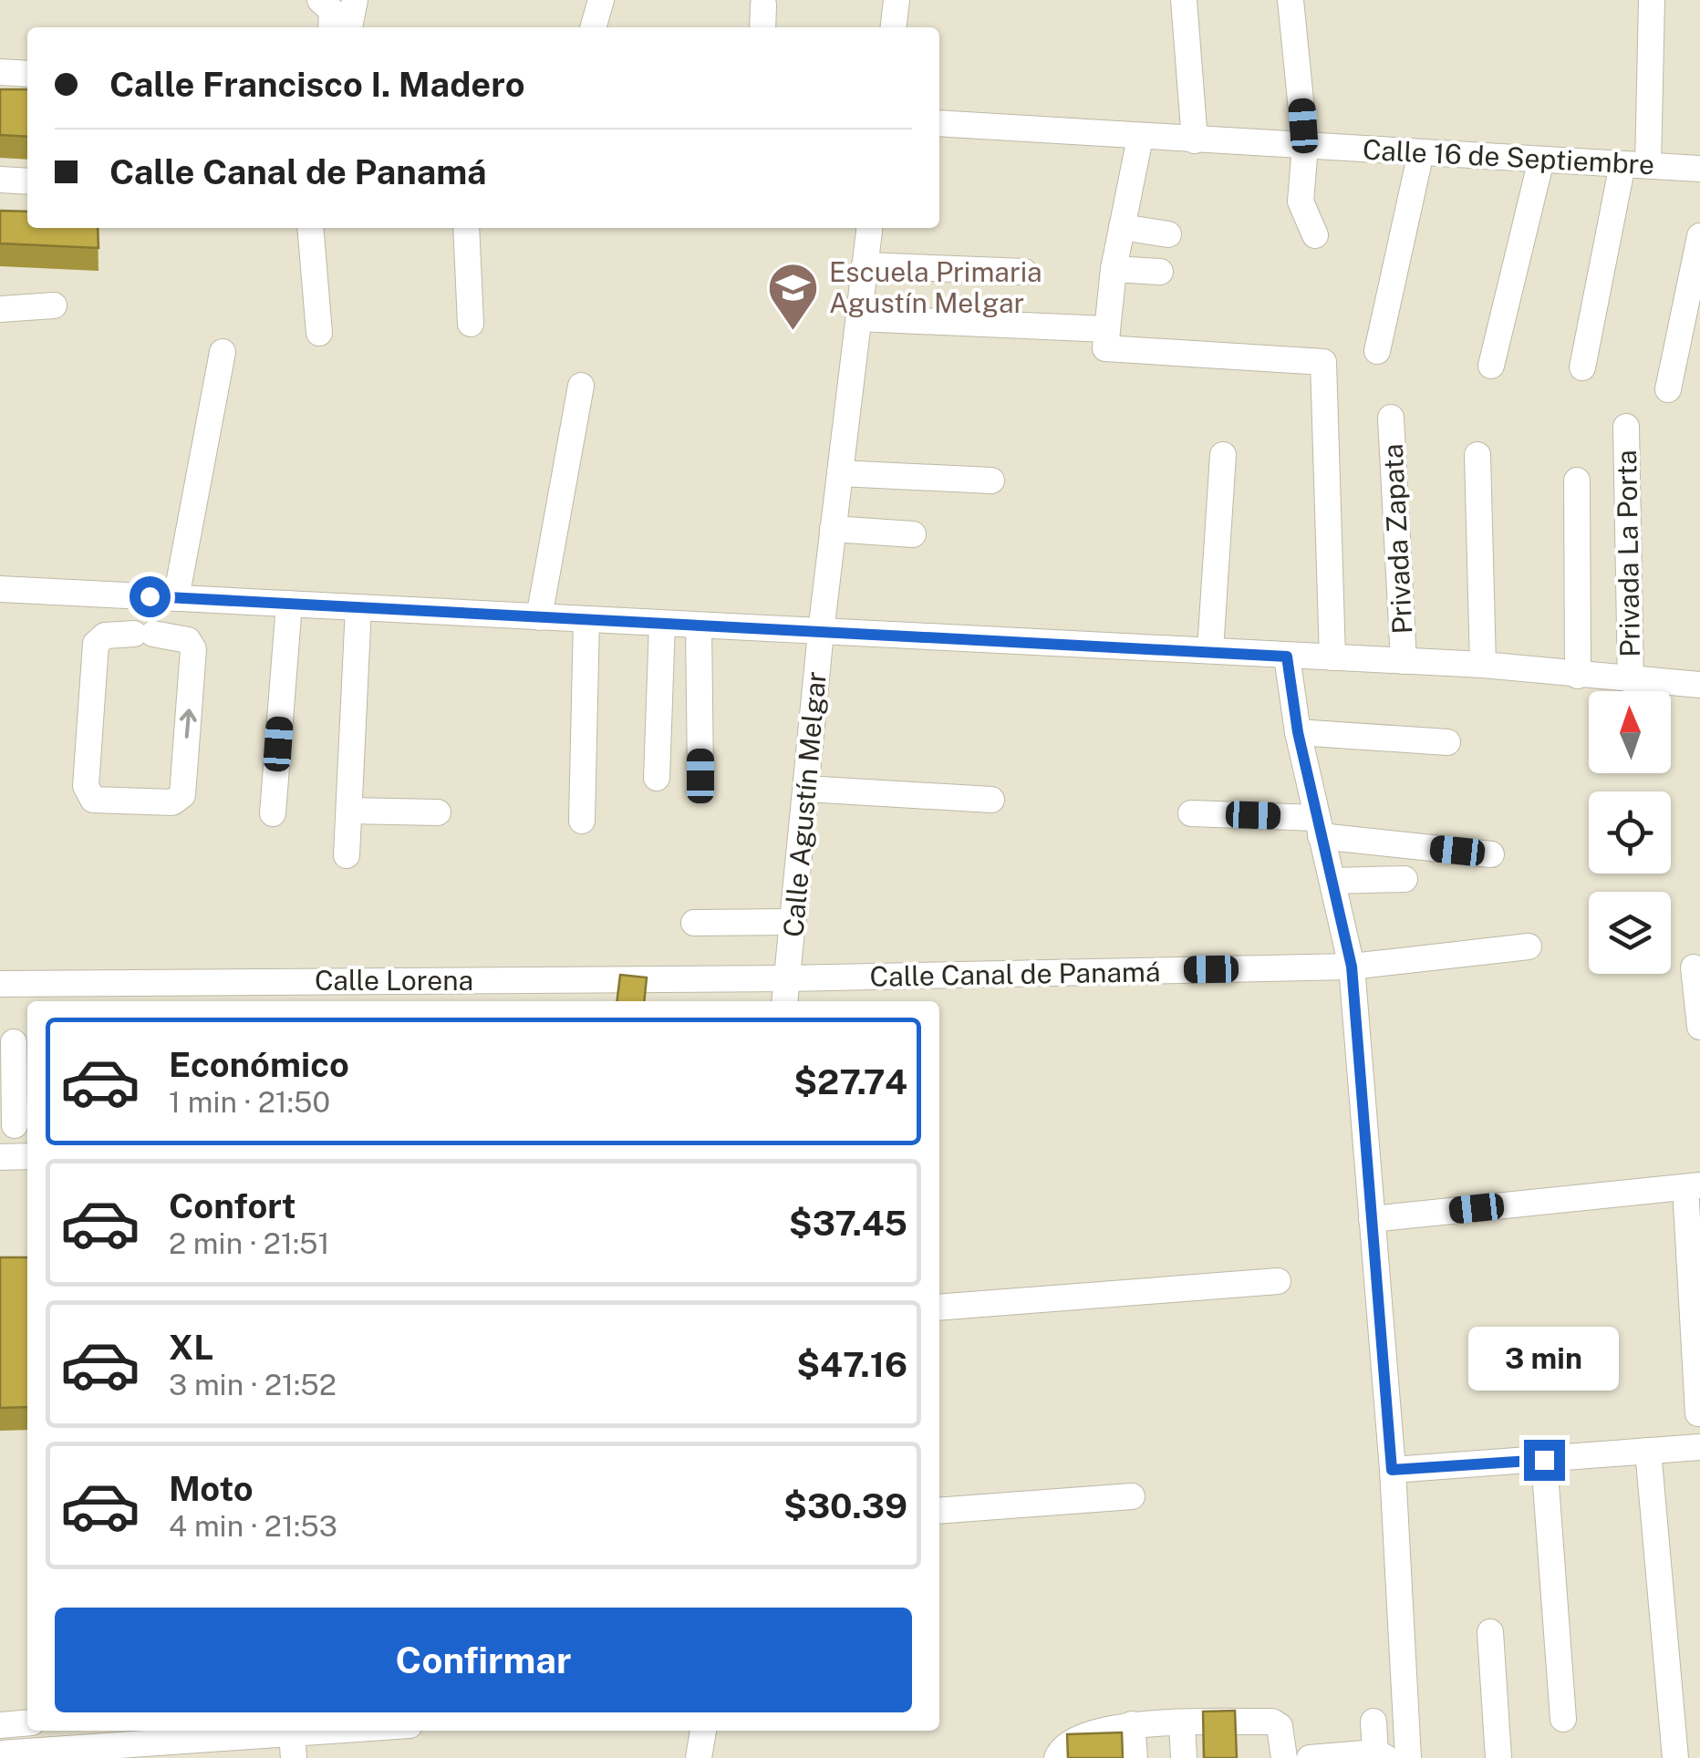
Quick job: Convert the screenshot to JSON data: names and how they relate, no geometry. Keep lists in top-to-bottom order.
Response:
{
  "streets": {
    "street": [
      "Calle 16 de Septiembre",
      "Privada Zapata",
      "Privada La Porta",
      "Calle Agustín Melgar",
      "Calle Canal de Panamá",
      "Calle Lorena"
    ]
  },
  "crossings": [
    ["Calle Agustín Melgar", "Calle Canal de Panamá"],
    ["Calle Agustín Melgar", "Calle Lorena"],
    ["Calle Canal de Panamá", "Calle Lorena"]
  ],
  "places": {
    "school or university": ["Escuela Primaria Agustín Melgar"]
  },
  "north": "top",
  "page": {
    "banner": ["Calle Francisco I. Madero", "Calle Canal de Panamá"],
    "list": [
      {
        "name": "Económico",
        "note": "1 min · 21:50",
        "value": "$27.74"
      },
      {
        "name": "Confort",
        "note": "2 min · 21:51",
        "value": "$37.45"
      },
      {
        "name": "XL",
        "note": "3 min · 21:52",
        "value": "$47.16"
      },
      {
        "name": "Moto",
        "note": "4 min · 21:53",
        "value": "$30.39"
      }
    ],
    "bubble": "3 min",
    "buttons": "Confirmar"
  }
}
